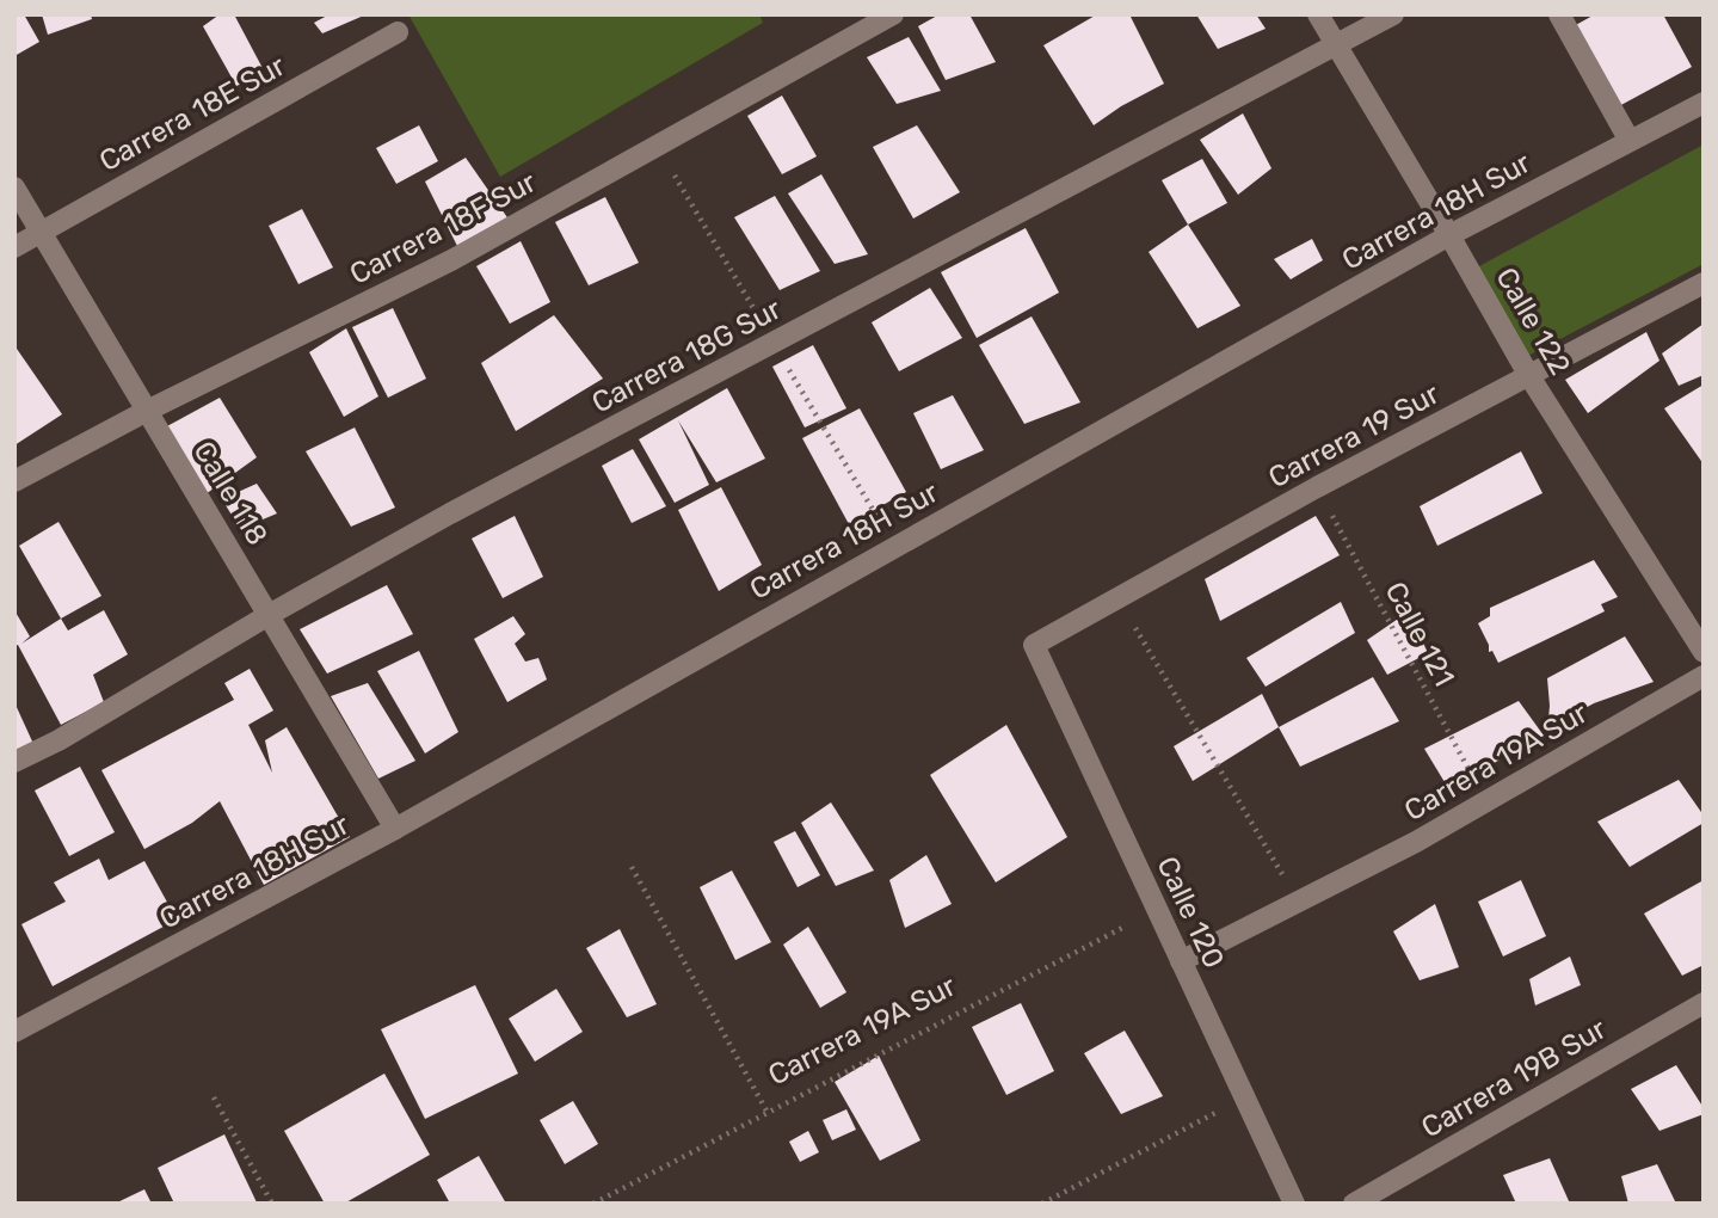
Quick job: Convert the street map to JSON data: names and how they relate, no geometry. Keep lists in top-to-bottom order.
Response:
{
  "streets": {
    "street": [
      "Carrera 18E Sur",
      "Carrera 18H Sur",
      "Carrera 18F Sur",
      "Calle 122",
      "Carrera 18G Sur",
      "Carrera 19 Sur",
      "Calle 118",
      "Carrera 19A Sur",
      "Calle 120",
      "Carrera 19B Sur"
    ],
    "path": ["Calle 121"]
  },
  "crossings": [
    ["Carrera 18E Sur", "Calle 118"],
    ["Carrera 18H Sur", "Calle 122"],
    ["Carrera 18H Sur", "Calle 118"],
    ["Carrera 18F Sur", "Calle 118"],
    ["Calle 122", "Carrera 18G Sur"],
    ["Calle 122", "Carrera 19 Sur"],
    ["Carrera 18G Sur", "Calle 118"],
    ["Carrera 19 Sur", "Calle 121"],
    ["Carrera 19 Sur", "Calle 120"],
    ["Calle 121", "Carrera 19A Sur"],
    ["Carrera 19A Sur", "Calle 120"]
  ]
}
